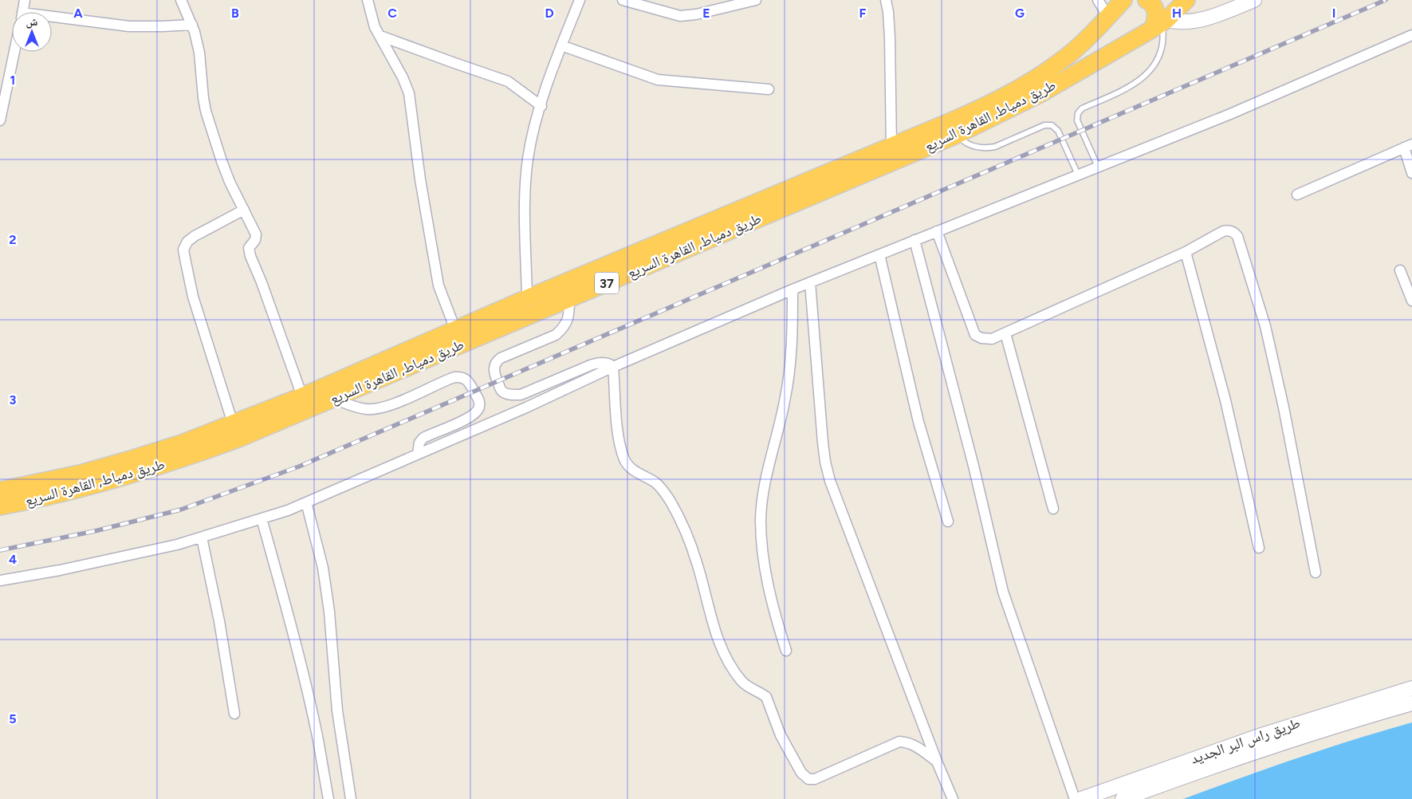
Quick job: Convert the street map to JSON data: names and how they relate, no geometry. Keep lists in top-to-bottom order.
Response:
{
  "streets": {
    "highway": ["طريق دمياط, القاهرة السريع", "37"],
    "main road": ["طريق راس البر الجديد"]
  },
  "north": "top",
  "grid": {
    "columns": [
      "A",
      "B",
      "C",
      "D",
      "E",
      "F",
      "G",
      "H",
      "I"
    ],
    "rows": [
      "1",
      "2",
      "3",
      "4",
      "5"
    ]
  }
}
